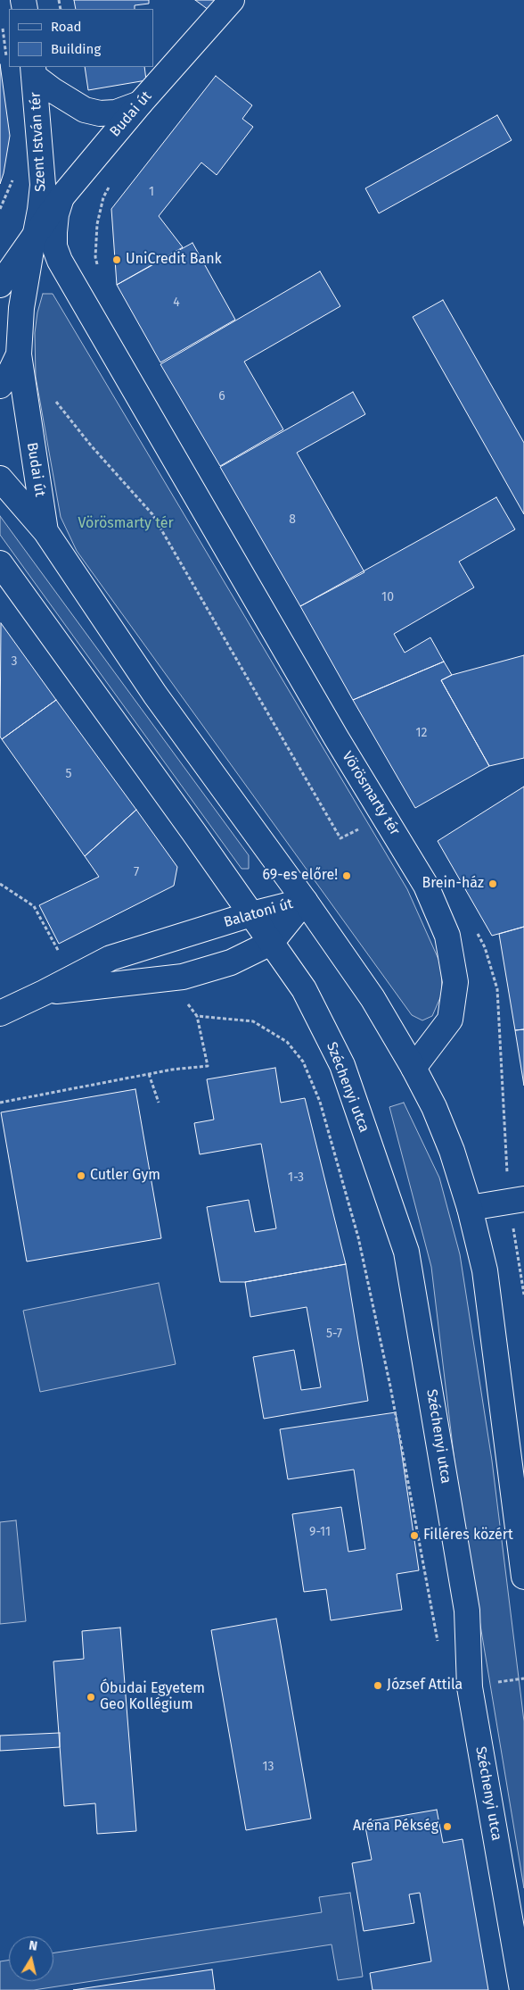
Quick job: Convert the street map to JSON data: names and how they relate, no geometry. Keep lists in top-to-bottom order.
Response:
{
  "streets": {
    "main road": [
      "Budai út",
      "Szent István tér",
      "Vörösmarty tér",
      "Balatoni út",
      "Széchenyi utca"
    ]
  },
  "crossings": [
    ["Budai út", "Szent István tér"],
    ["Budai út", "Vörösmarty tér"],
    ["Balatoni út", "Széchenyi utca"]
  ],
  "parks": ["Vörösmarty tér"],
  "places": [
    "UniCredit Bank",
    "69-es előre!",
    "Brein-ház",
    "Cutler Gym",
    "Filléres közért",
    "József Attila",
    "Óbudai Egyetem Geo Kollégium",
    "Aréna Pékség"
  ],
  "house_numbers": [
    "1",
    "4",
    "6",
    "8",
    "10",
    "3",
    "12",
    "5",
    "7",
    "1-3",
    "5-7",
    "9-11",
    "13"
  ],
  "legend": ["Road", "Building"],
  "north": "top"
}
